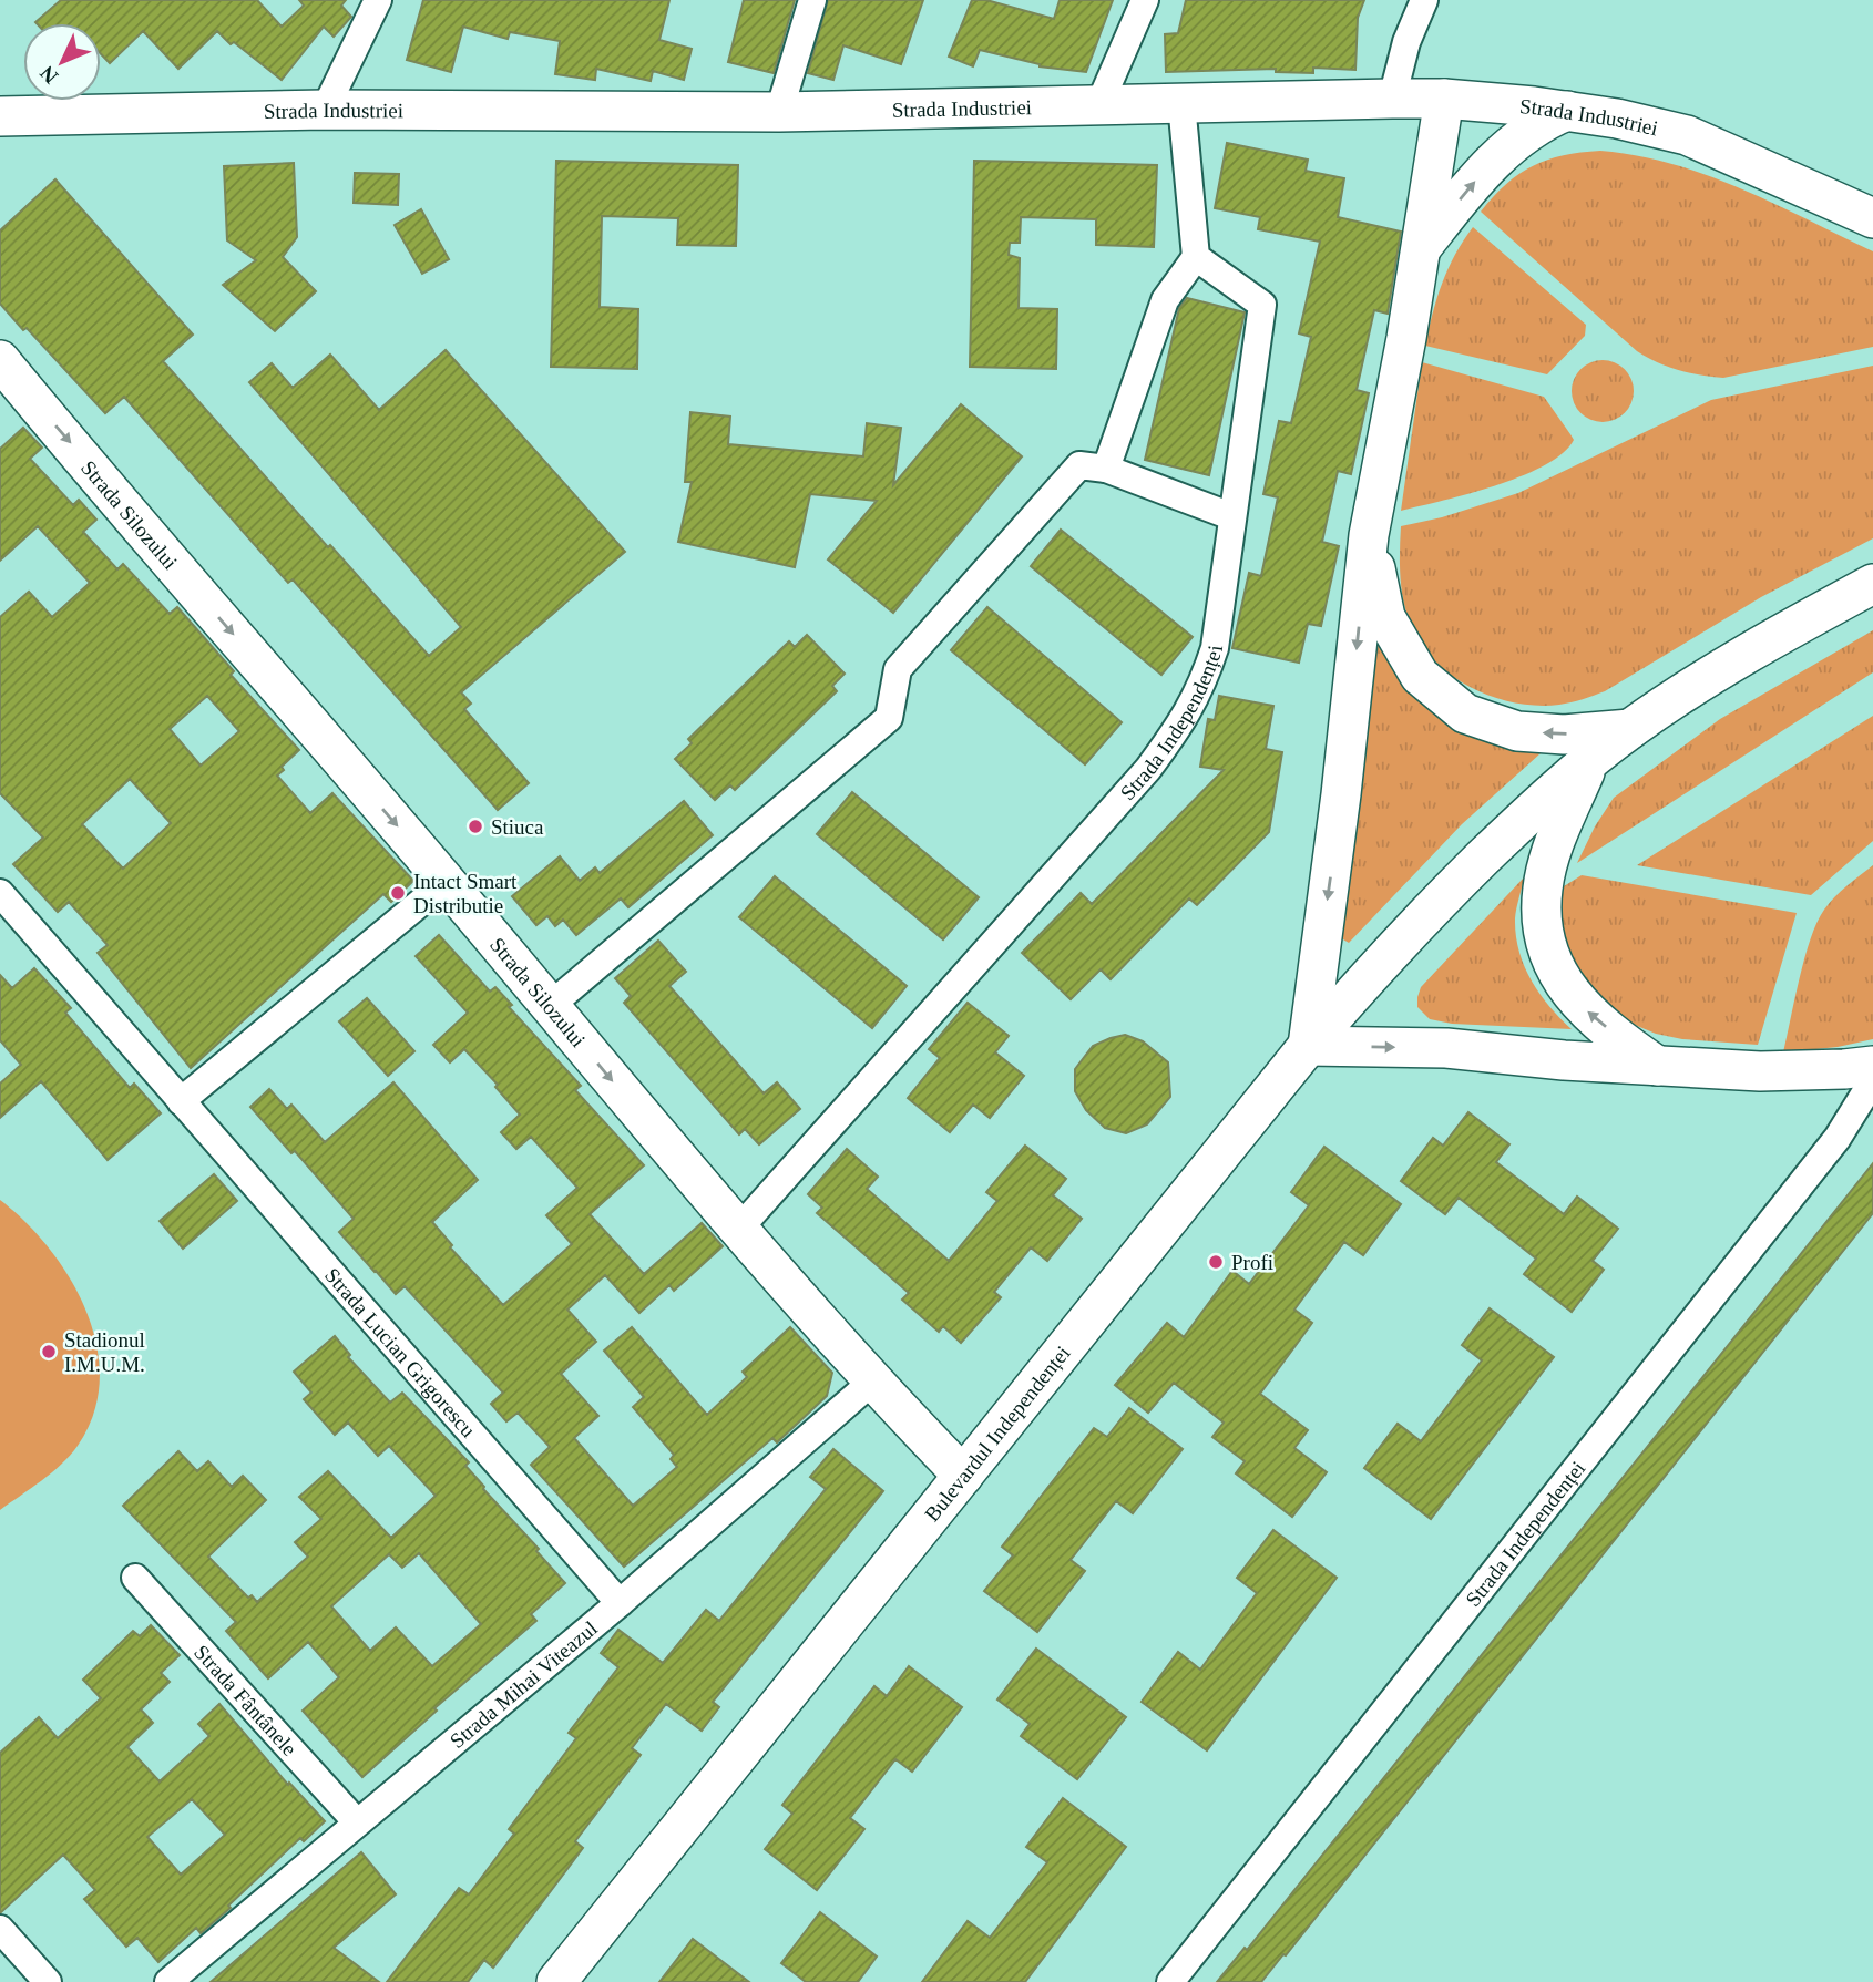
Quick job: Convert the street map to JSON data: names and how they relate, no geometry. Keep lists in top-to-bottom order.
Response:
{
  "streets": {
    "street": [
      "Strada Industriei",
      "Strada Silozului",
      "Strada Independenței",
      "Strada Lucian Grigorescu",
      "Bulevardul Independenței",
      "Strada Mihai Viteazul",
      "Strada Fântânele"
    ]
  },
  "crossings": [
    ["Strada Silozului", "Strada Independenței"],
    ["Strada Silozului", "Bulevardul Independenței"],
    ["Strada Silozului", "Strada Mihai Viteazul"],
    ["Strada Lucian Grigorescu", "Strada Mihai Viteazul"],
    ["Strada Mihai Viteazul", "Strada Fântânele"]
  ],
  "one_way": ["Strada Silozului"],
  "places": [
    "Stiuca",
    "Intact Smart Distributie",
    "Profi",
    "Stadionul I.M.U.M."
  ],
  "north": "bottom left"
}
